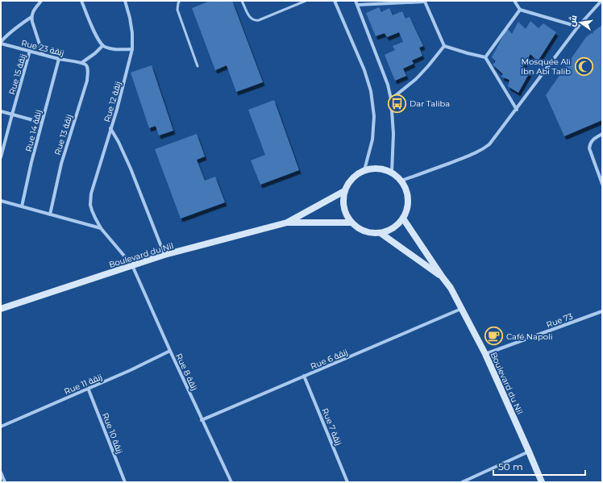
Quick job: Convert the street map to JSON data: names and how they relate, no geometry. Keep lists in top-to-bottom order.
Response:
{
  "streets": {
    "street": [
      "Rue 23 زنقة",
      "Rue 15 زنقة",
      "Rue 12 زنقة",
      "Rue 14 زنقة",
      "Rue 13 زنقة",
      "Boulevard du Nil",
      "Rue 73",
      "Rue 6 زنقة",
      "Rue 8 زنقة",
      "Rue 11 زنقة",
      "Rue 7 زنقة",
      "Rue 10 زنقة"
    ]
  },
  "crossings": [
    ["Rue 23 زنقة", "Rue 15 زنقة"],
    ["Rue 23 زنقة", "Rue 14 زنقة"],
    ["Rue 23 زنقة", "Rue 13 زنقة"],
    ["Rue 12 زنقة", "Rue 8 زنقة"],
    ["Boulevard du Nil", "Rue 73"],
    ["Boulevard du Nil", "Rue 6 زنقة"],
    ["Boulevard du Nil", "Rue 8 زنقة"],
    ["Rue 6 زنقة", "Rue 8 زنقة"],
    ["Rue 6 زنقة", "Rue 7 زنقة"],
    ["Rue 8 زنقة", "Rue 11 زنقة"],
    ["Rue 11 زنقة", "Rue 10 زنقة"]
  ],
  "places": {
    "mosque": ["Mosquée Ali Ibn Abi Talib"],
    "bus stop": ["Dar Taliba"],
    "cafe": ["Café Napoli"]
  },
  "scale_bar": "50 m",
  "north": "left"
}
